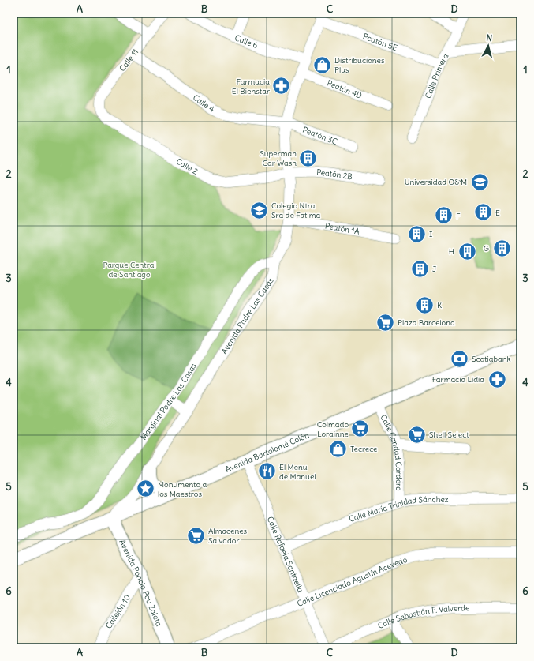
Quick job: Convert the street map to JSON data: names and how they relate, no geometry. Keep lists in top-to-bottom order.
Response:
{
  "streets": {
    "main road": ["Avenida Bartolomé Colón", "Avenida Poncio Pou Zaleta"],
    "street": [
      "Calle 6",
      "Peatón 5E",
      "Calle 11",
      "Calle Primera",
      "Peatón 4D",
      "Calle 4",
      "Peatón 3C",
      "Calle 2",
      "Peatón 2B",
      "Peatón 1A",
      "Avenida Padre Las Casas",
      "Marginal Padre Las Casas",
      "Calle Caridad Cordero",
      "Calle María Trinidad Sánchez",
      "Calle Rafaela Santaella",
      "Calle Licenciado Agustín Acevedo",
      "Callejón 10",
      "Calle Sebastián F. Valverde"
    ]
  },
  "crossings": [
    ["Calle 6", "Avenida Padre Las Casas"],
    ["Peatón 5E", "Calle Primera"],
    ["Peatón 5E", "Avenida Padre Las Casas"],
    ["Calle 11", "Calle 4"],
    ["Calle 11", "Calle 2"],
    ["Peatón 4D", "Avenida Padre Las Casas"],
    ["Calle 4", "Peatón 3C"],
    ["Calle 4", "Avenida Padre Las Casas"],
    ["Peatón 3C", "Avenida Padre Las Casas"],
    ["Calle 2", "Peatón 2B"],
    ["Calle 2", "Avenida Padre Las Casas"],
    ["Peatón 2B", "Avenida Padre Las Casas"],
    ["Peatón 1A", "Avenida Padre Las Casas"],
    ["Avenida Padre Las Casas", "Marginal Padre Las Casas"],
    ["Avenida Padre Las Casas", "Avenida Bartolomé Colón"],
    ["Avenida Padre Las Casas", "Avenida Poncio Pou Zaleta"],
    ["Avenida Bartolomé Colón", "Calle Caridad Cordero"],
    ["Avenida Bartolomé Colón", "Calle Rafaela Santaella"],
    ["Avenida Bartolomé Colón", "Avenida Poncio Pou Zaleta"],
    ["Calle Caridad Cordero", "Calle María Trinidad Sánchez"],
    ["Calle María Trinidad Sánchez", "Calle Rafaela Santaella"],
    ["Calle Rafaela Santaella", "Calle Licenciado Agustín Acevedo"],
    ["Avenida Poncio Pou Zaleta", "Callejón 10"]
  ],
  "parks": ["Parque Central de Santiago"],
  "places": {
    "shop": ["Distribuciones Plus", "Tecrece"],
    "pharmacy": ["Farmacia El Bienstar", "Farmacia Lidia"],
    "building": [
      "Superman Car Wash",
      "E",
      "F",
      "I",
      "G",
      "H",
      "J",
      "K"
    ],
    "school or university": ["Universidad O&M", "Colegio Ntra Sra de Fatima"],
    "supermarket": [
      "Plaza Barcelona",
      "Colmado Lorainne",
      "Shell Select",
      "Almacenes Salvador"
    ],
    "bank": ["Scotiabank"],
    "restaurant": ["El Menu de Manuel"],
    "place": ["Monumento a los Maestros"]
  },
  "north": "top",
  "grid": {
    "columns": [
      "A",
      "B",
      "C",
      "D"
    ],
    "rows": [
      "1",
      "2",
      "3",
      "4",
      "5",
      "6"
    ]
  }
}
